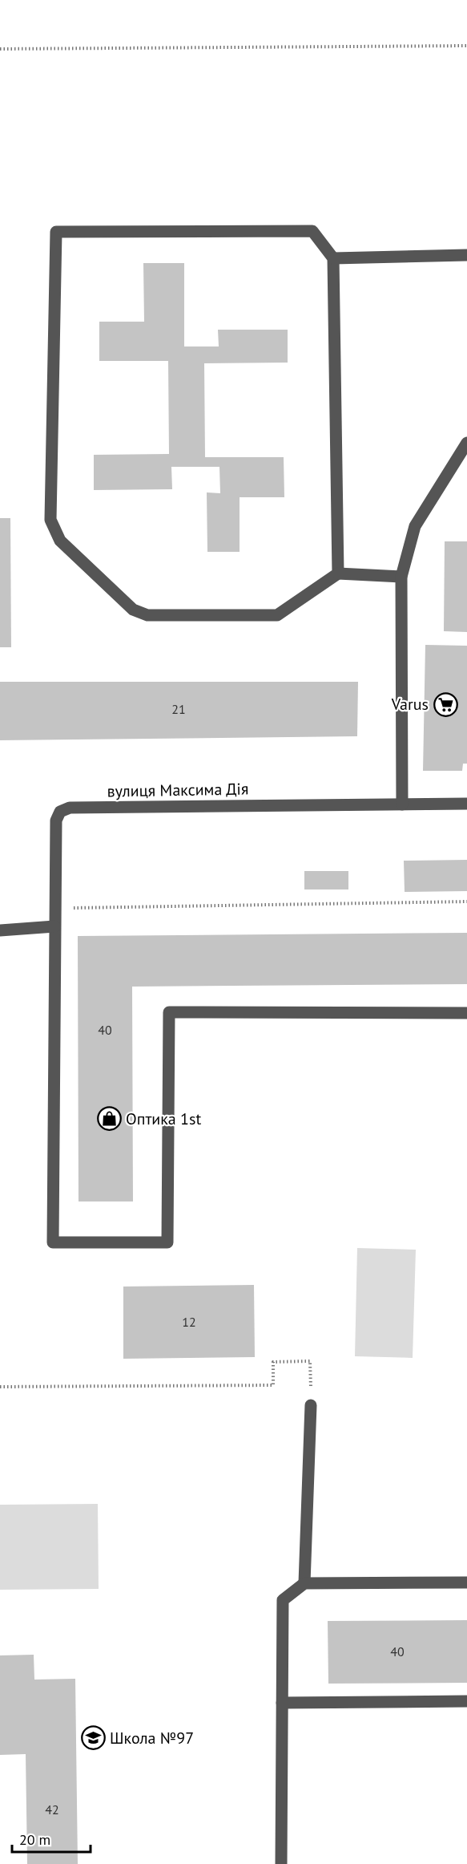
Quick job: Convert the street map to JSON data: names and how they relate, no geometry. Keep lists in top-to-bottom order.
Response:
{
  "streets": {
    "street": ["вулиця Максима Дія"]
  },
  "places": {
    "supermarket": ["Varus"],
    "shop": ["Оптика 1st"],
    "school or university": ["Школа №97"]
  },
  "house_numbers": [
    "21",
    "40",
    "12",
    "40",
    "42"
  ],
  "scale_bar": "20 m"
}
